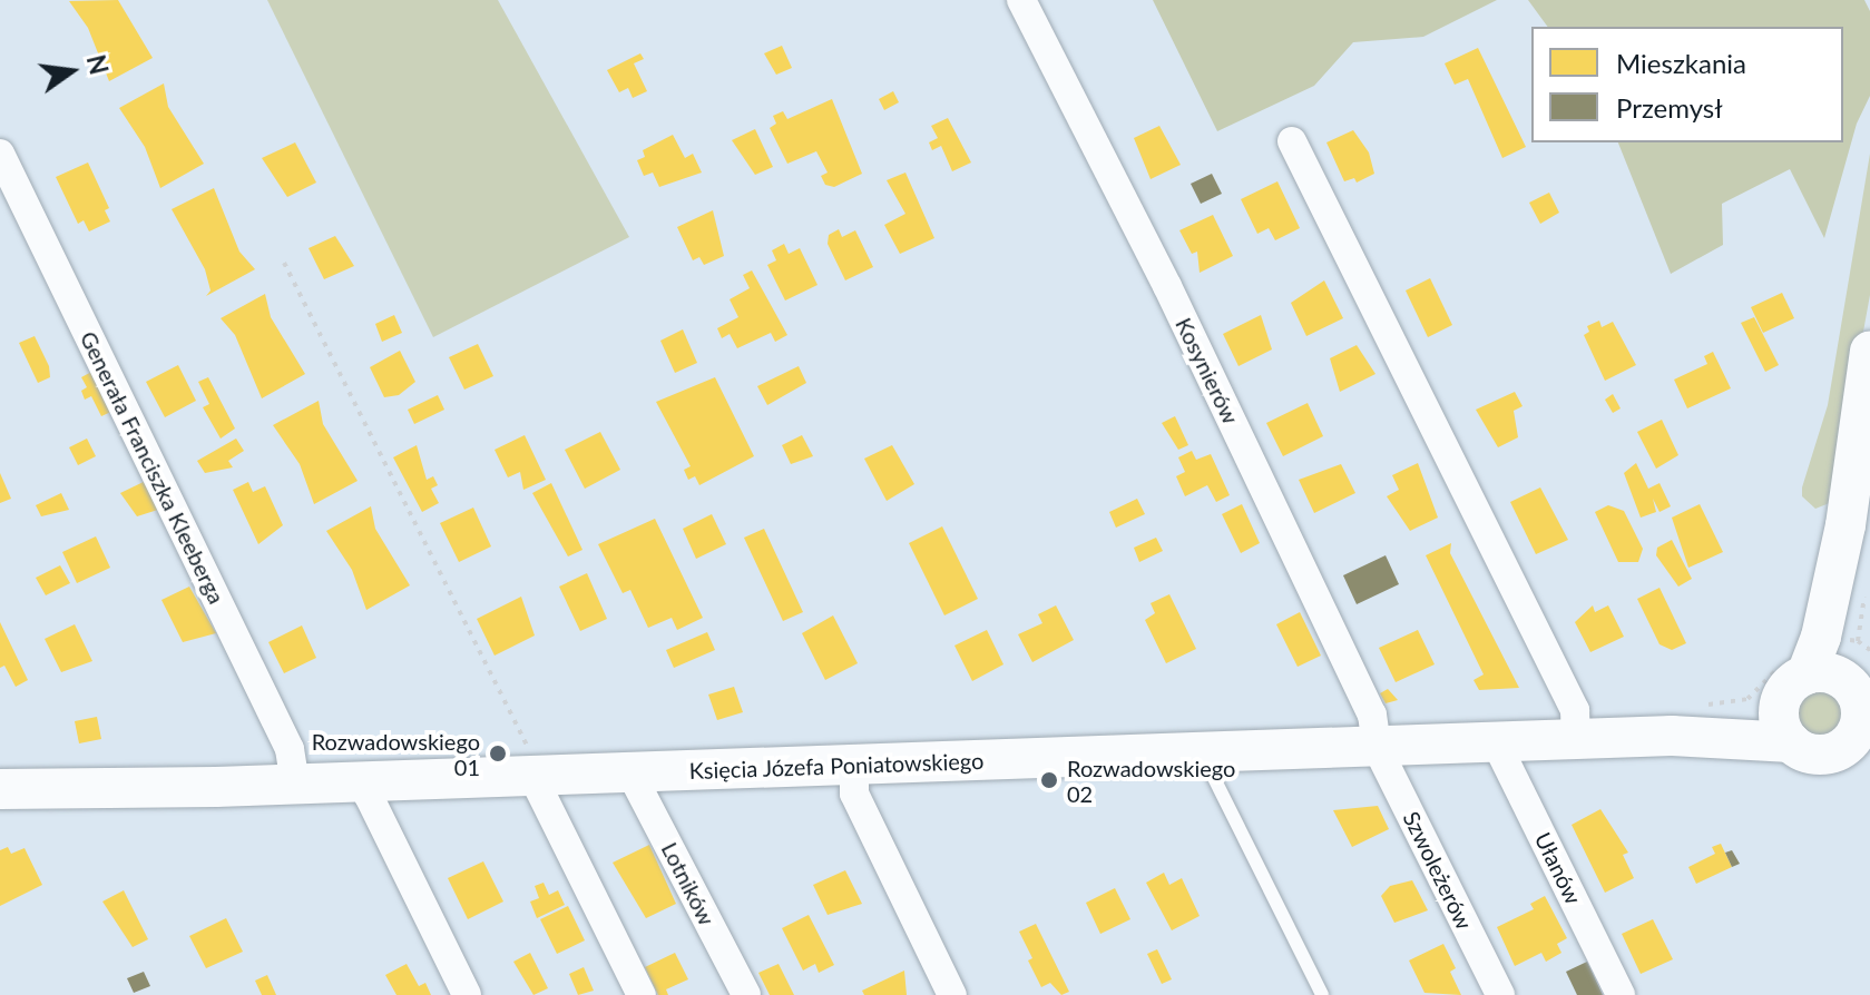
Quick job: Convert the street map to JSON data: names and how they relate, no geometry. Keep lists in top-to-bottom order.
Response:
{
  "streets": {
    "street": [
      "Kosynierów",
      "Generała Franciszka Kleeberga",
      "Księcia Józefa Poniatowskiego",
      "Ułanów",
      "Szwoleżerów",
      "Lotników"
    ]
  },
  "crossings": [
    ["Kosynierów", "Księcia Józefa Poniatowskiego"],
    ["Kosynierów", "Szwoleżerów"],
    ["Generała Franciszka Kleeberga", "Księcia Józefa Poniatowskiego"],
    ["Księcia Józefa Poniatowskiego", "Ułanów"],
    ["Księcia Józefa Poniatowskiego", "Szwoleżerów"],
    ["Księcia Józefa Poniatowskiego", "Lotników"]
  ],
  "places": ["Rozwadowskiego 01", "Rozwadowskiego 02"],
  "legend": ["Mieszkania", "Przemysł"],
  "north": "right"
}
